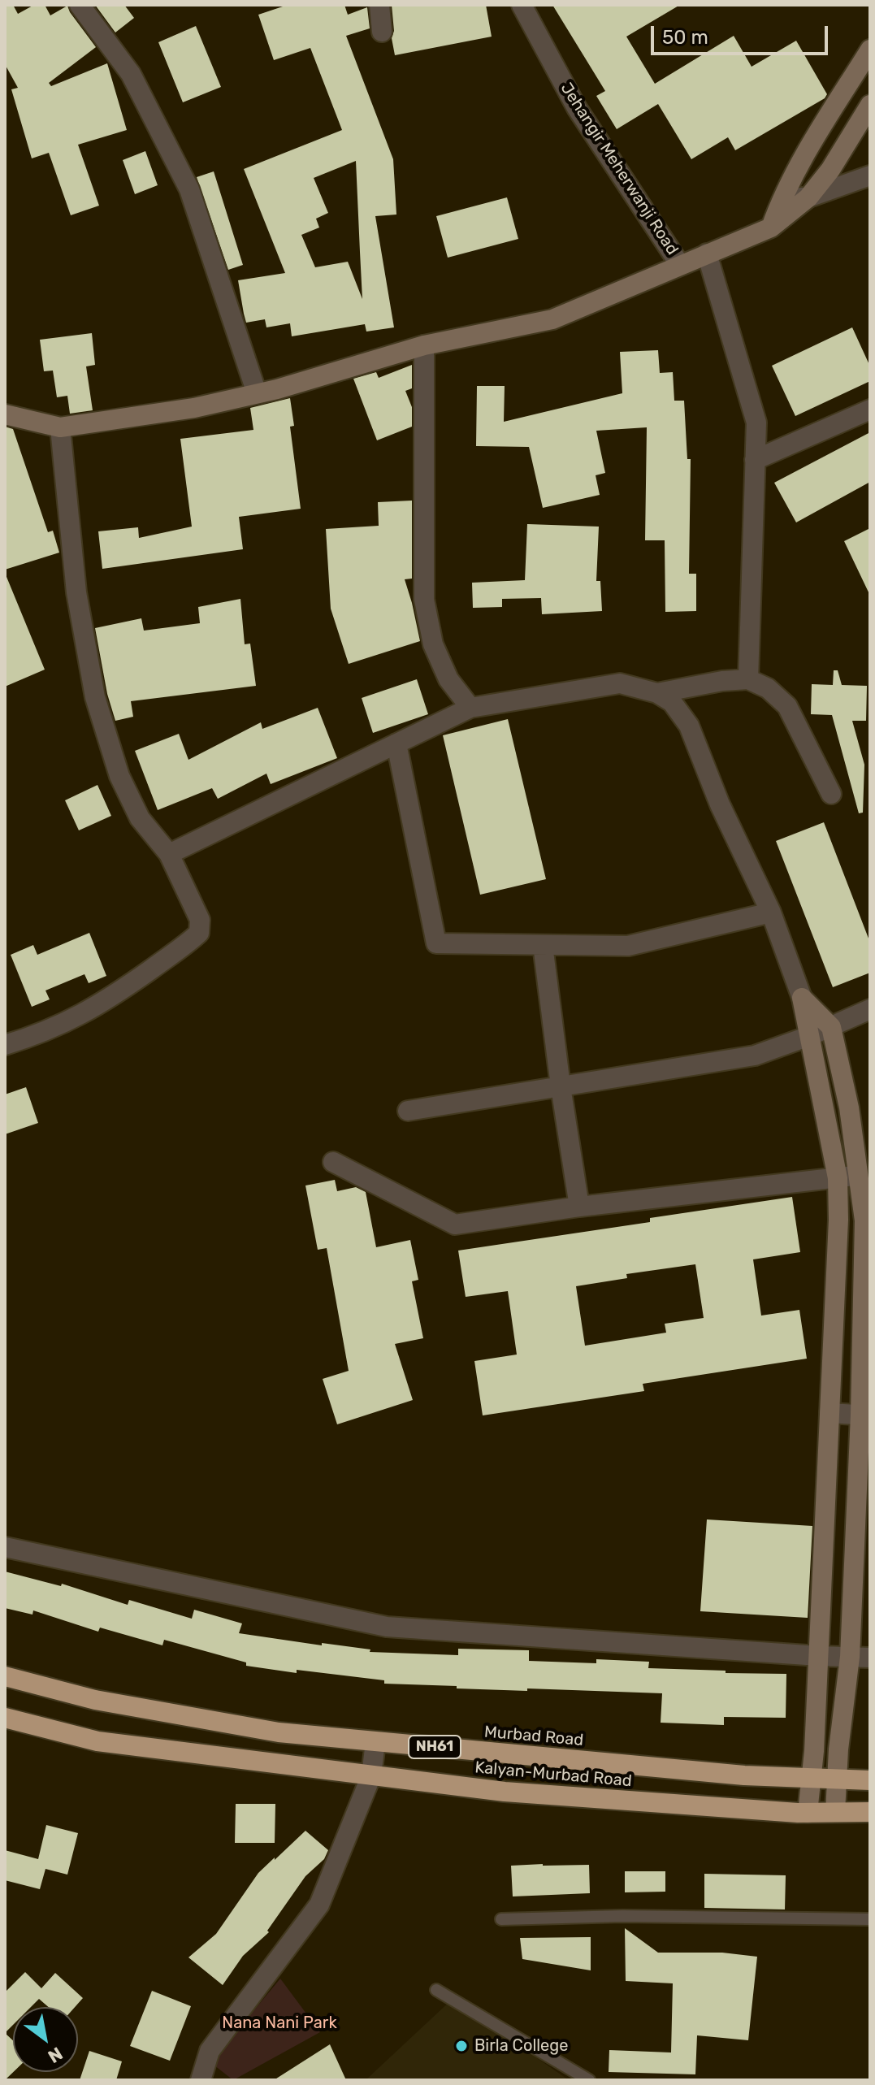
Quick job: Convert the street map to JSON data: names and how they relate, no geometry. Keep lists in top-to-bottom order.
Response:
{
  "streets": {
    "highway": ["Murbad Road", "NH61", "Kalyan-Murbad Road"],
    "street": ["Jehangir Meherwanji Road"]
  },
  "parks": ["Nana Nani Park"],
  "places": ["Birla College"],
  "scale_bar": "50 m",
  "north": "bottom right"
}
